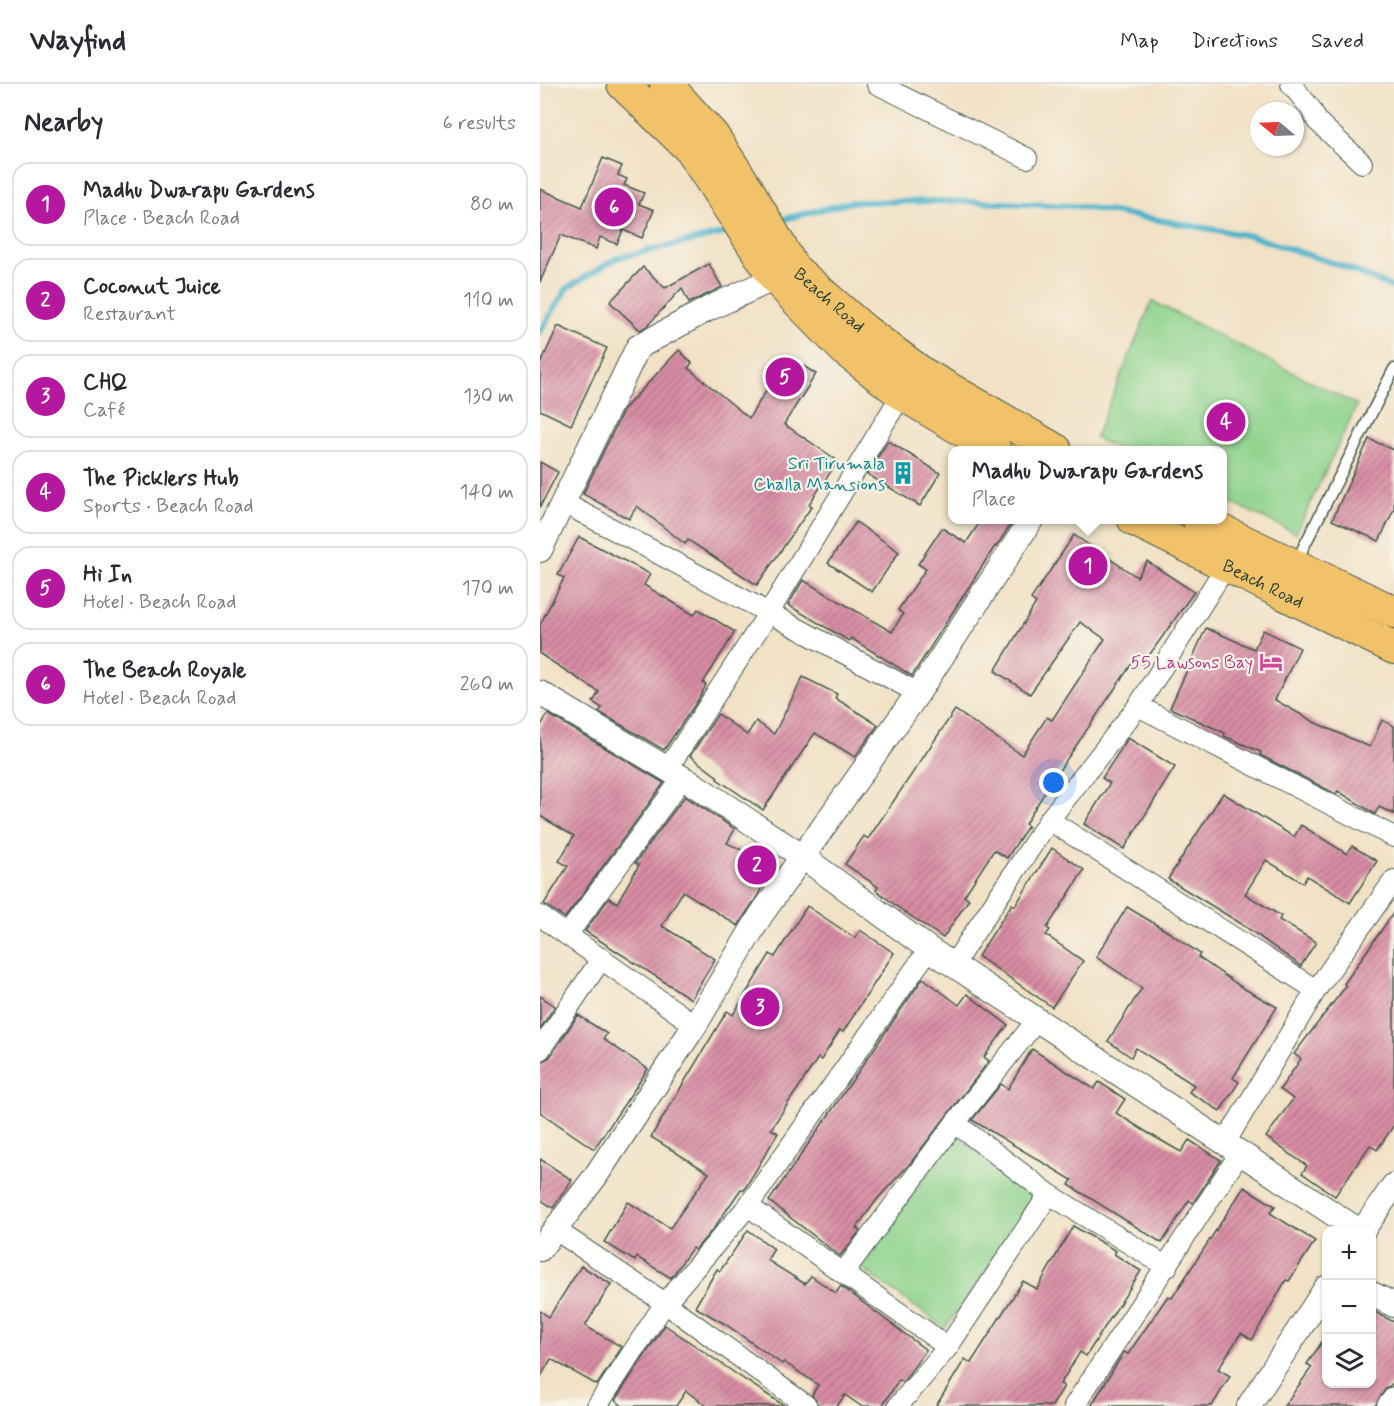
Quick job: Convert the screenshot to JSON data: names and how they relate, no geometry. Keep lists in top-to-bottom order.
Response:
{
  "streets": {
    "main road": ["Beach Road"]
  },
  "places": {
    "building": ["Sri Tirumala Challa Mansions"],
    "hotel": ["55 Lawsons Bay"]
  },
  "north": "left",
  "page": {
    "header": "Wayfind",
    "nav": ["Map", "Directions", "Saved"],
    "heading": ["Nearby", "6 results"],
    "list": [
      {
        "mark": "1",
        "name": "Madhu Dwarapu Gardens",
        "note": "Place · Beach Road",
        "value": "80 m"
      },
      {
        "mark": "2",
        "name": "Coconut Juice",
        "note": "Restaurant",
        "value": "110 m"
      },
      {
        "mark": "3",
        "name": "CHQ",
        "note": "Café",
        "value": "130 m"
      },
      {
        "mark": "4",
        "name": "The Picklers Hub",
        "note": "Sports · Beach Road",
        "value": "140 m"
      },
      {
        "mark": "5",
        "name": "Hi In",
        "note": "Hotel · Beach Road",
        "value": "170 m"
      },
      {
        "mark": "6",
        "name": "The Beach Royale",
        "note": "Hotel · Beach Road",
        "value": "260 m"
      }
    ],
    "pins": [
      "6",
      "5",
      "4",
      "1",
      "2",
      "3"
    ],
    "popup": ["Madhu Dwarapu Gardens", "Place"],
    "map_buttons": ["+", "−"]
  }
}
